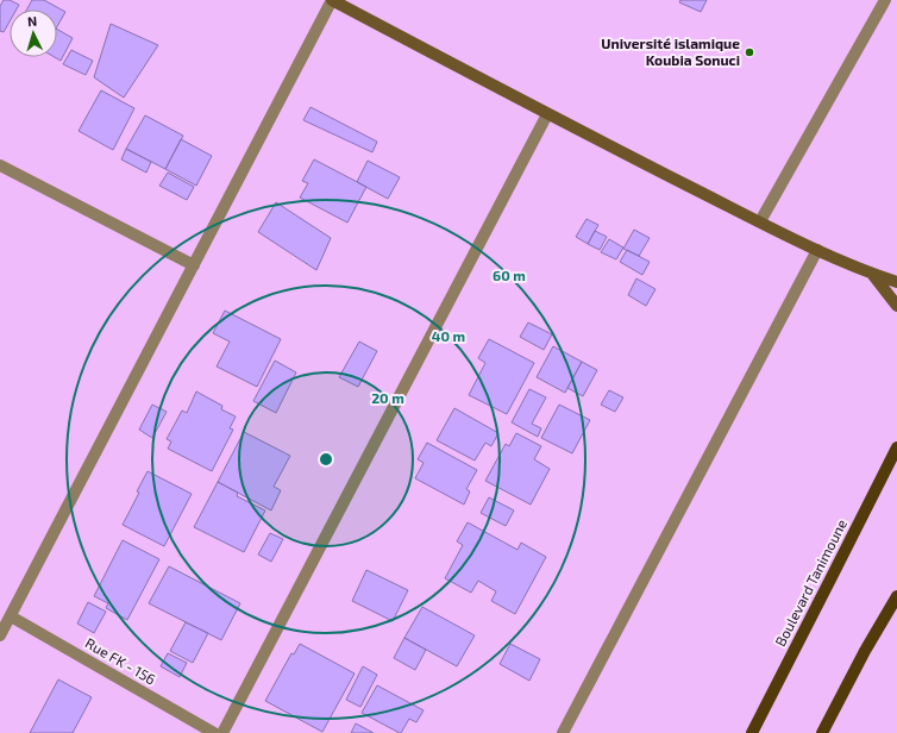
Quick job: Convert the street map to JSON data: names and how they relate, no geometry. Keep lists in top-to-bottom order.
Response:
{
  "streets": {
    "main road": ["Boulevard Tanimoune"],
    "street": ["Rue FK - 156"]
  },
  "places": ["Université islamique Koubia Sonuci"],
  "north": "top",
  "rings": ["60 m", "40 m", "20 m"]
}
